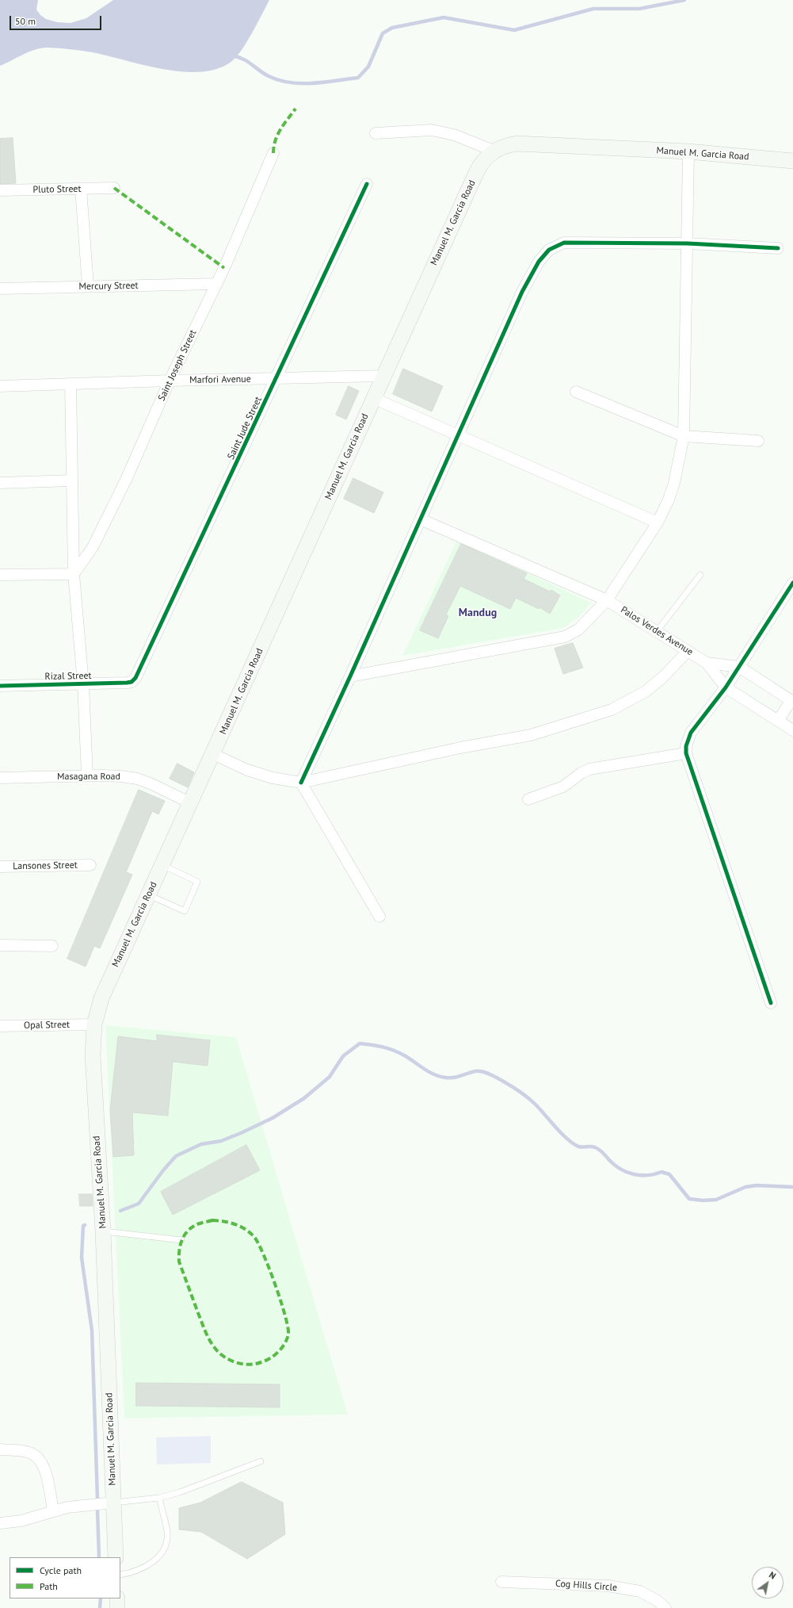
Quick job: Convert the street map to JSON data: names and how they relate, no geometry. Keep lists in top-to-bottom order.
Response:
{
  "streets": {
    "main road": ["Manuel M. Garcia Road"],
    "street": [
      "Pluto Street",
      "Mercury Street",
      "Saint Joseph Street",
      "Marfori Avenue",
      "Saint Jude Street",
      "Palos Verdes Avenue",
      "Rizal Street",
      "Masagana Road",
      "Lansones Street",
      "Opal Street",
      "Cog Hills Circle"
    ]
  },
  "crossings": [
    ["Manuel M. Garcia Road", "Marfori Avenue"],
    ["Manuel M. Garcia Road", "Masagana Road"],
    ["Manuel M. Garcia Road", "Opal Street"],
    ["Mercury Street", "Saint Joseph Street"],
    ["Saint Joseph Street", "Marfori Avenue"],
    ["Marfori Avenue", "Saint Jude Street"],
    ["Saint Jude Street", "Rizal Street"]
  ],
  "districts": ["Mandug"],
  "legend": ["Cycle path", "Path"],
  "scale_bar": "50 m",
  "north": "top right"
}
